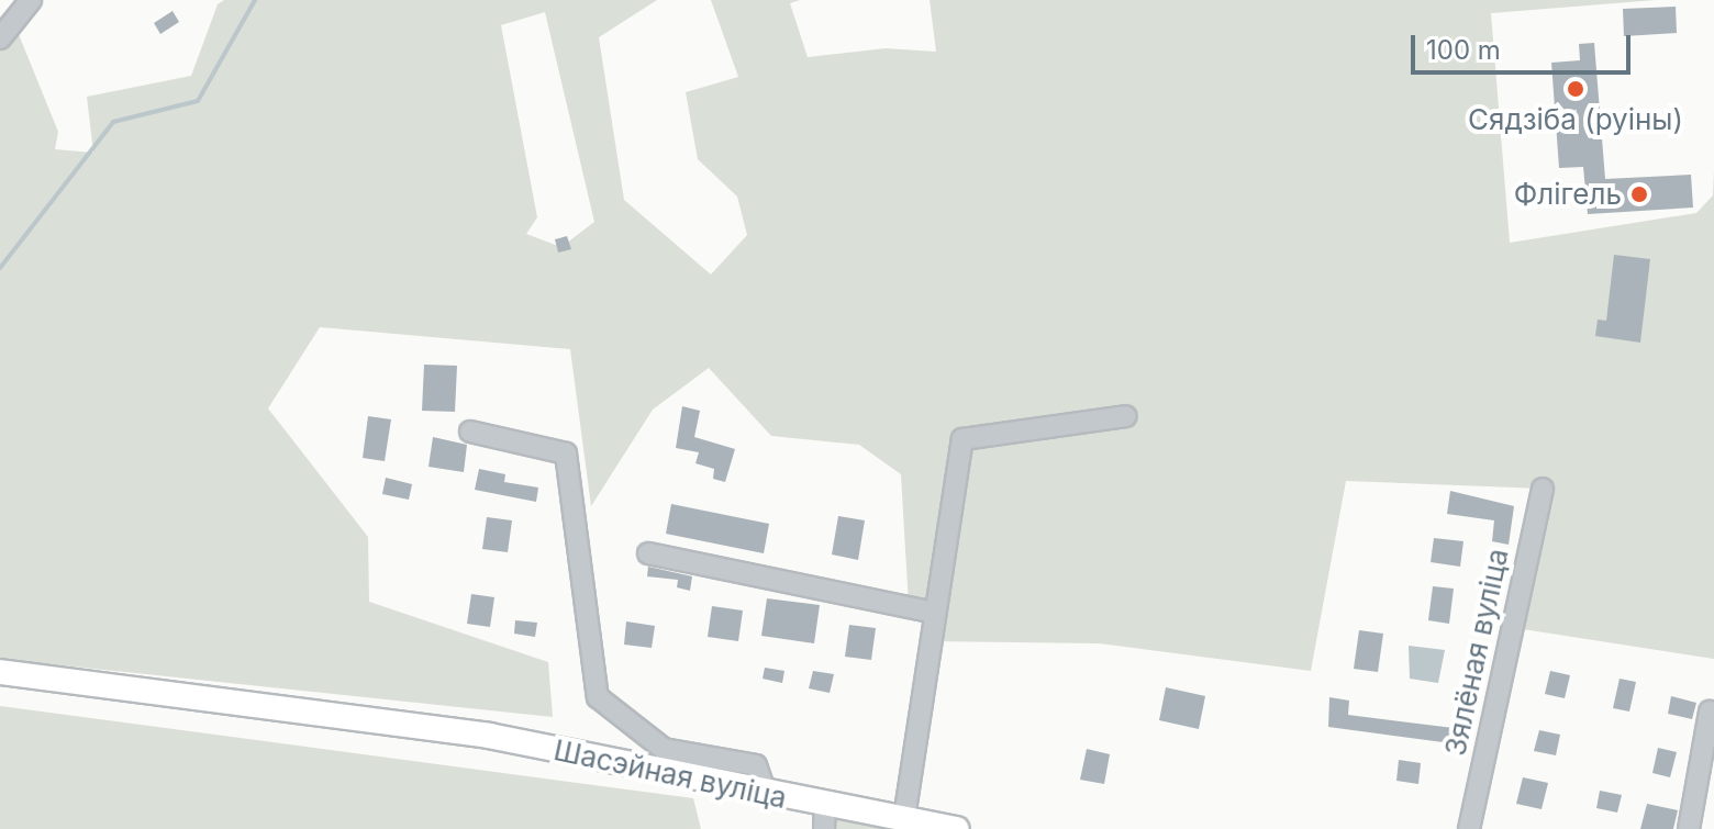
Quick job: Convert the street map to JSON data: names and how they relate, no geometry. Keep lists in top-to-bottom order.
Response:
{
  "streets": {
    "main road": ["Шасэйная вуліца"],
    "street": ["Зялёная вуліца"]
  },
  "places": ["Сядзіба (руіны)", "Флігель"],
  "scale_bar": "100 m"
}
